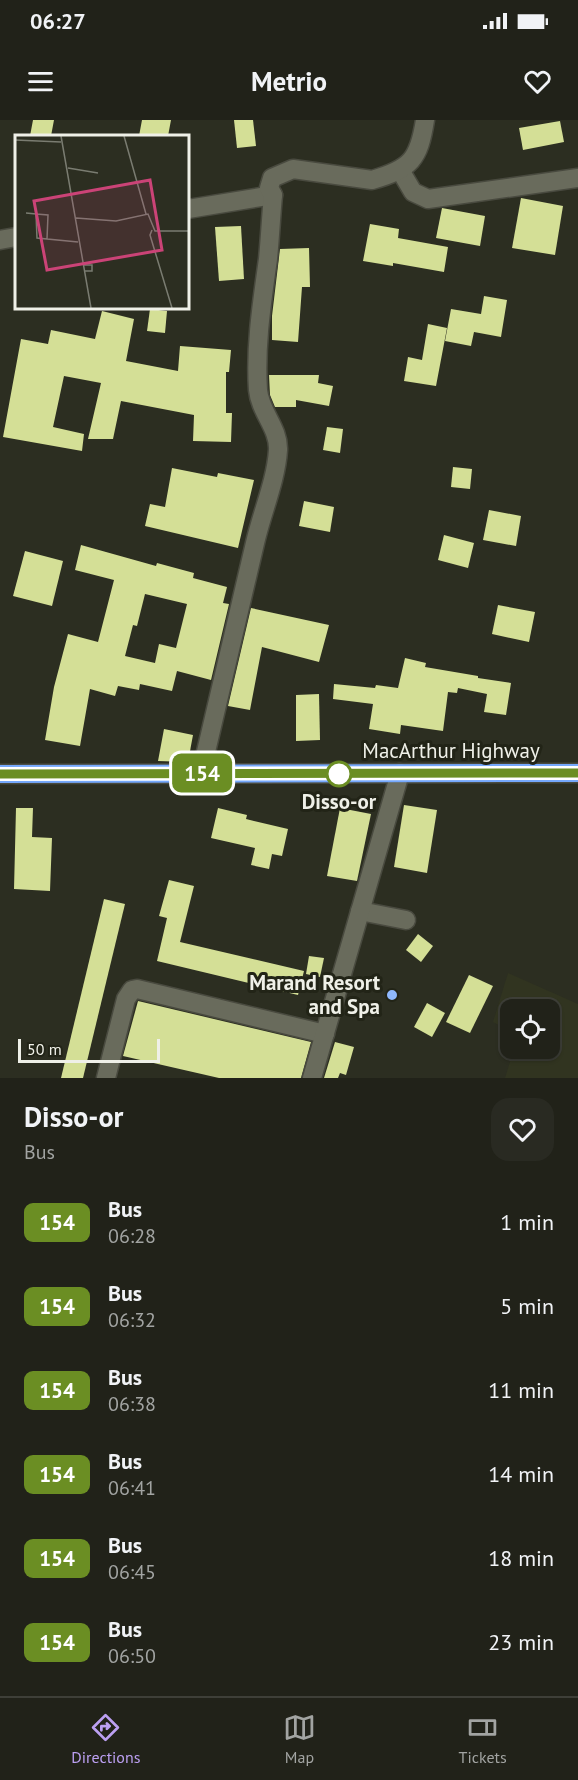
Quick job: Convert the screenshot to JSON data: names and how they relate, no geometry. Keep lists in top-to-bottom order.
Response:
{
  "streets": {
    "highway": ["MacArthur Highway"]
  },
  "places": ["Disso-or", "Marand Resort and Spa"],
  "lines": ["bus line 154"],
  "scale_bar": "50 m",
  "page": {
    "status": "06:27",
    "header": "Metrio",
    "on_map": "154",
    "scale": "50 m",
    "heading": ["Disso-or", "Bus"],
    "list": [
      {
        "mark": "154",
        "name": "Bus",
        "note": "06:28",
        "value": "1 min"
      },
      {
        "mark": "154",
        "name": "Bus",
        "note": "06:32",
        "value": "5 min"
      },
      {
        "mark": "154",
        "name": "Bus",
        "note": "06:38",
        "value": "11 min"
      },
      {
        "mark": "154",
        "name": "Bus",
        "note": "06:41",
        "value": "14 min"
      },
      {
        "mark": "154",
        "name": "Bus",
        "note": "06:45",
        "value": "18 min"
      },
      {
        "mark": "154",
        "name": "Bus",
        "note": "06:50",
        "value": "23 min"
      }
    ],
    "tabs": ["Directions", "Map", "Tickets"]
  }
}
